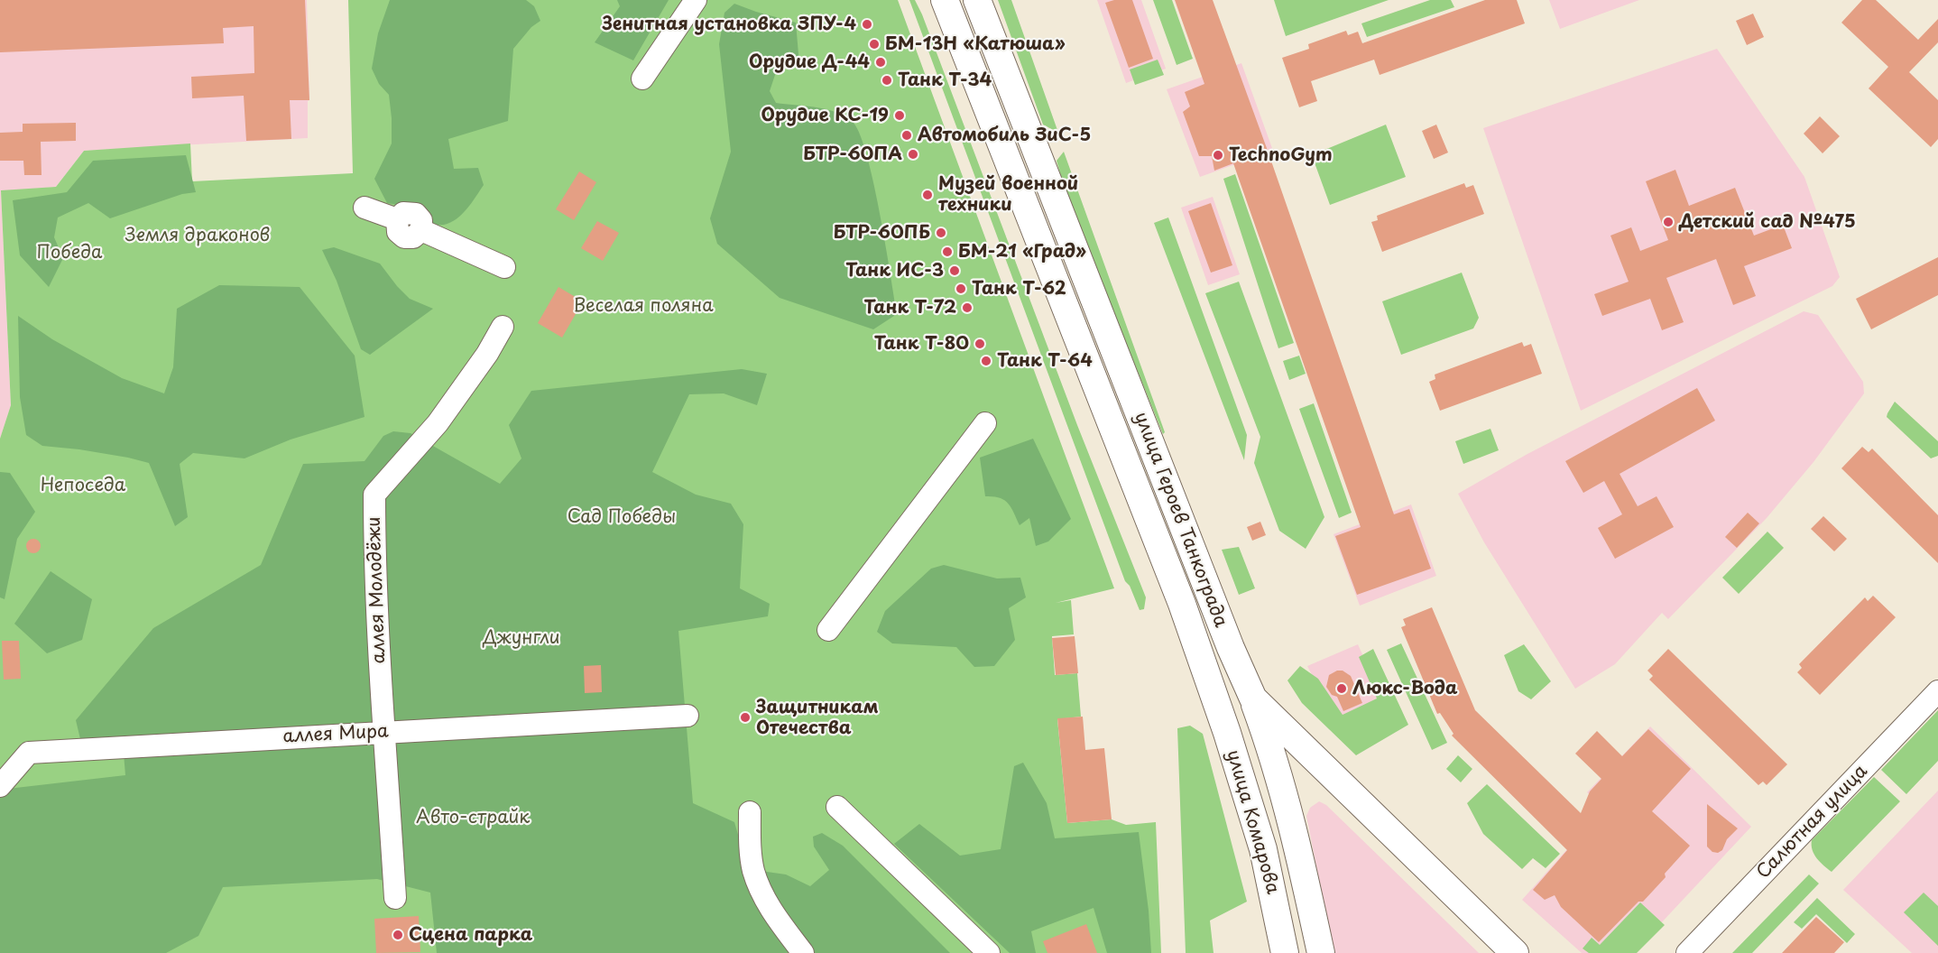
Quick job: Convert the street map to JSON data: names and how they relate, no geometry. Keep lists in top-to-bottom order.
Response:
{
  "streets": {
    "main road": ["улица Героев Танкограда", "улица Комарова"],
    "street": ["аллея Молодёжи", "аллея Мира", "Салютная улица"]
  },
  "crossings": [
    ["улица Героев Танкограда", "улица Комарова"],
    ["аллея Молодёжи", "аллея Мира"]
  ],
  "parks": [
    "Земля драконов",
    "Победа",
    "Веселая поляна",
    "Непоседа",
    "Сад Победы",
    "Джунгли",
    "Авто-страйк"
  ],
  "places": [
    "Зенитная установка ЗПУ-4",
    "БМ-13Н «Катюша»",
    "Орудие Д-44",
    "Танк Т-34",
    "Орудие КС-19",
    "Автомобиль ЗиС-5",
    "БТР-60ПА",
    "TechnoGym",
    "Музей военной техники",
    "Детский сад №475",
    "БТР-60ПБ",
    "БМ-21 «Град»",
    "Танк ИС-3",
    "Танк Т-62",
    "Танк Т-72",
    "Танк Т-80",
    "Танк Т-64",
    "Люкс-Вода",
    "Защитникам Отечества",
    "Сцена парка"
  ]
}
